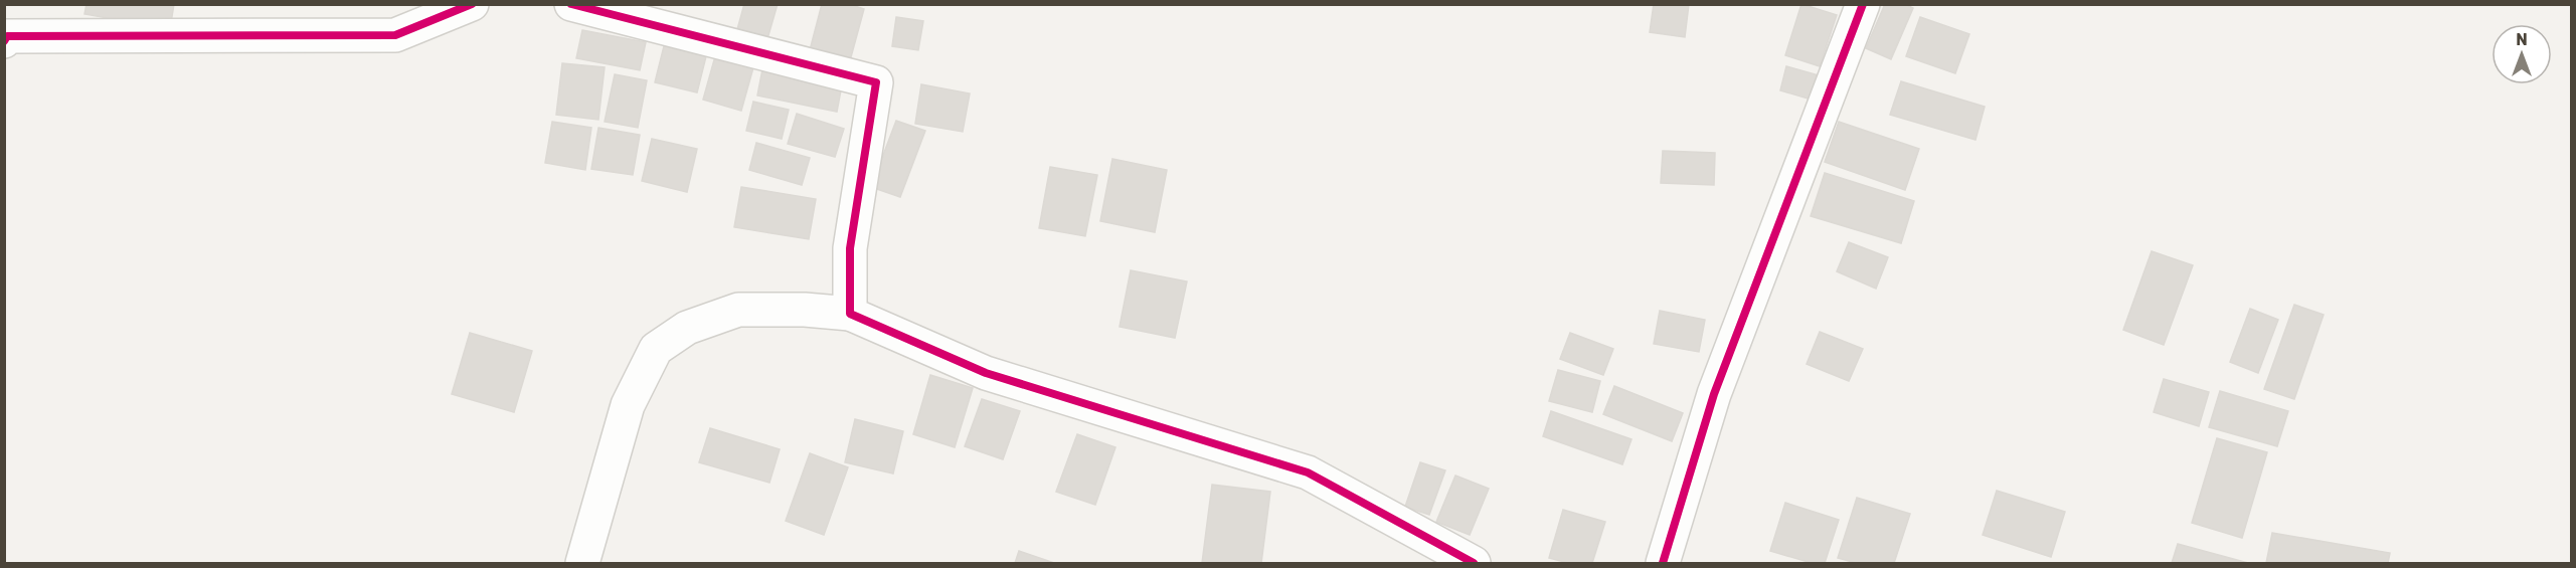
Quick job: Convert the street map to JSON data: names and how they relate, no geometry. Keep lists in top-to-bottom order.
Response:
{
  "north": "top"
}
